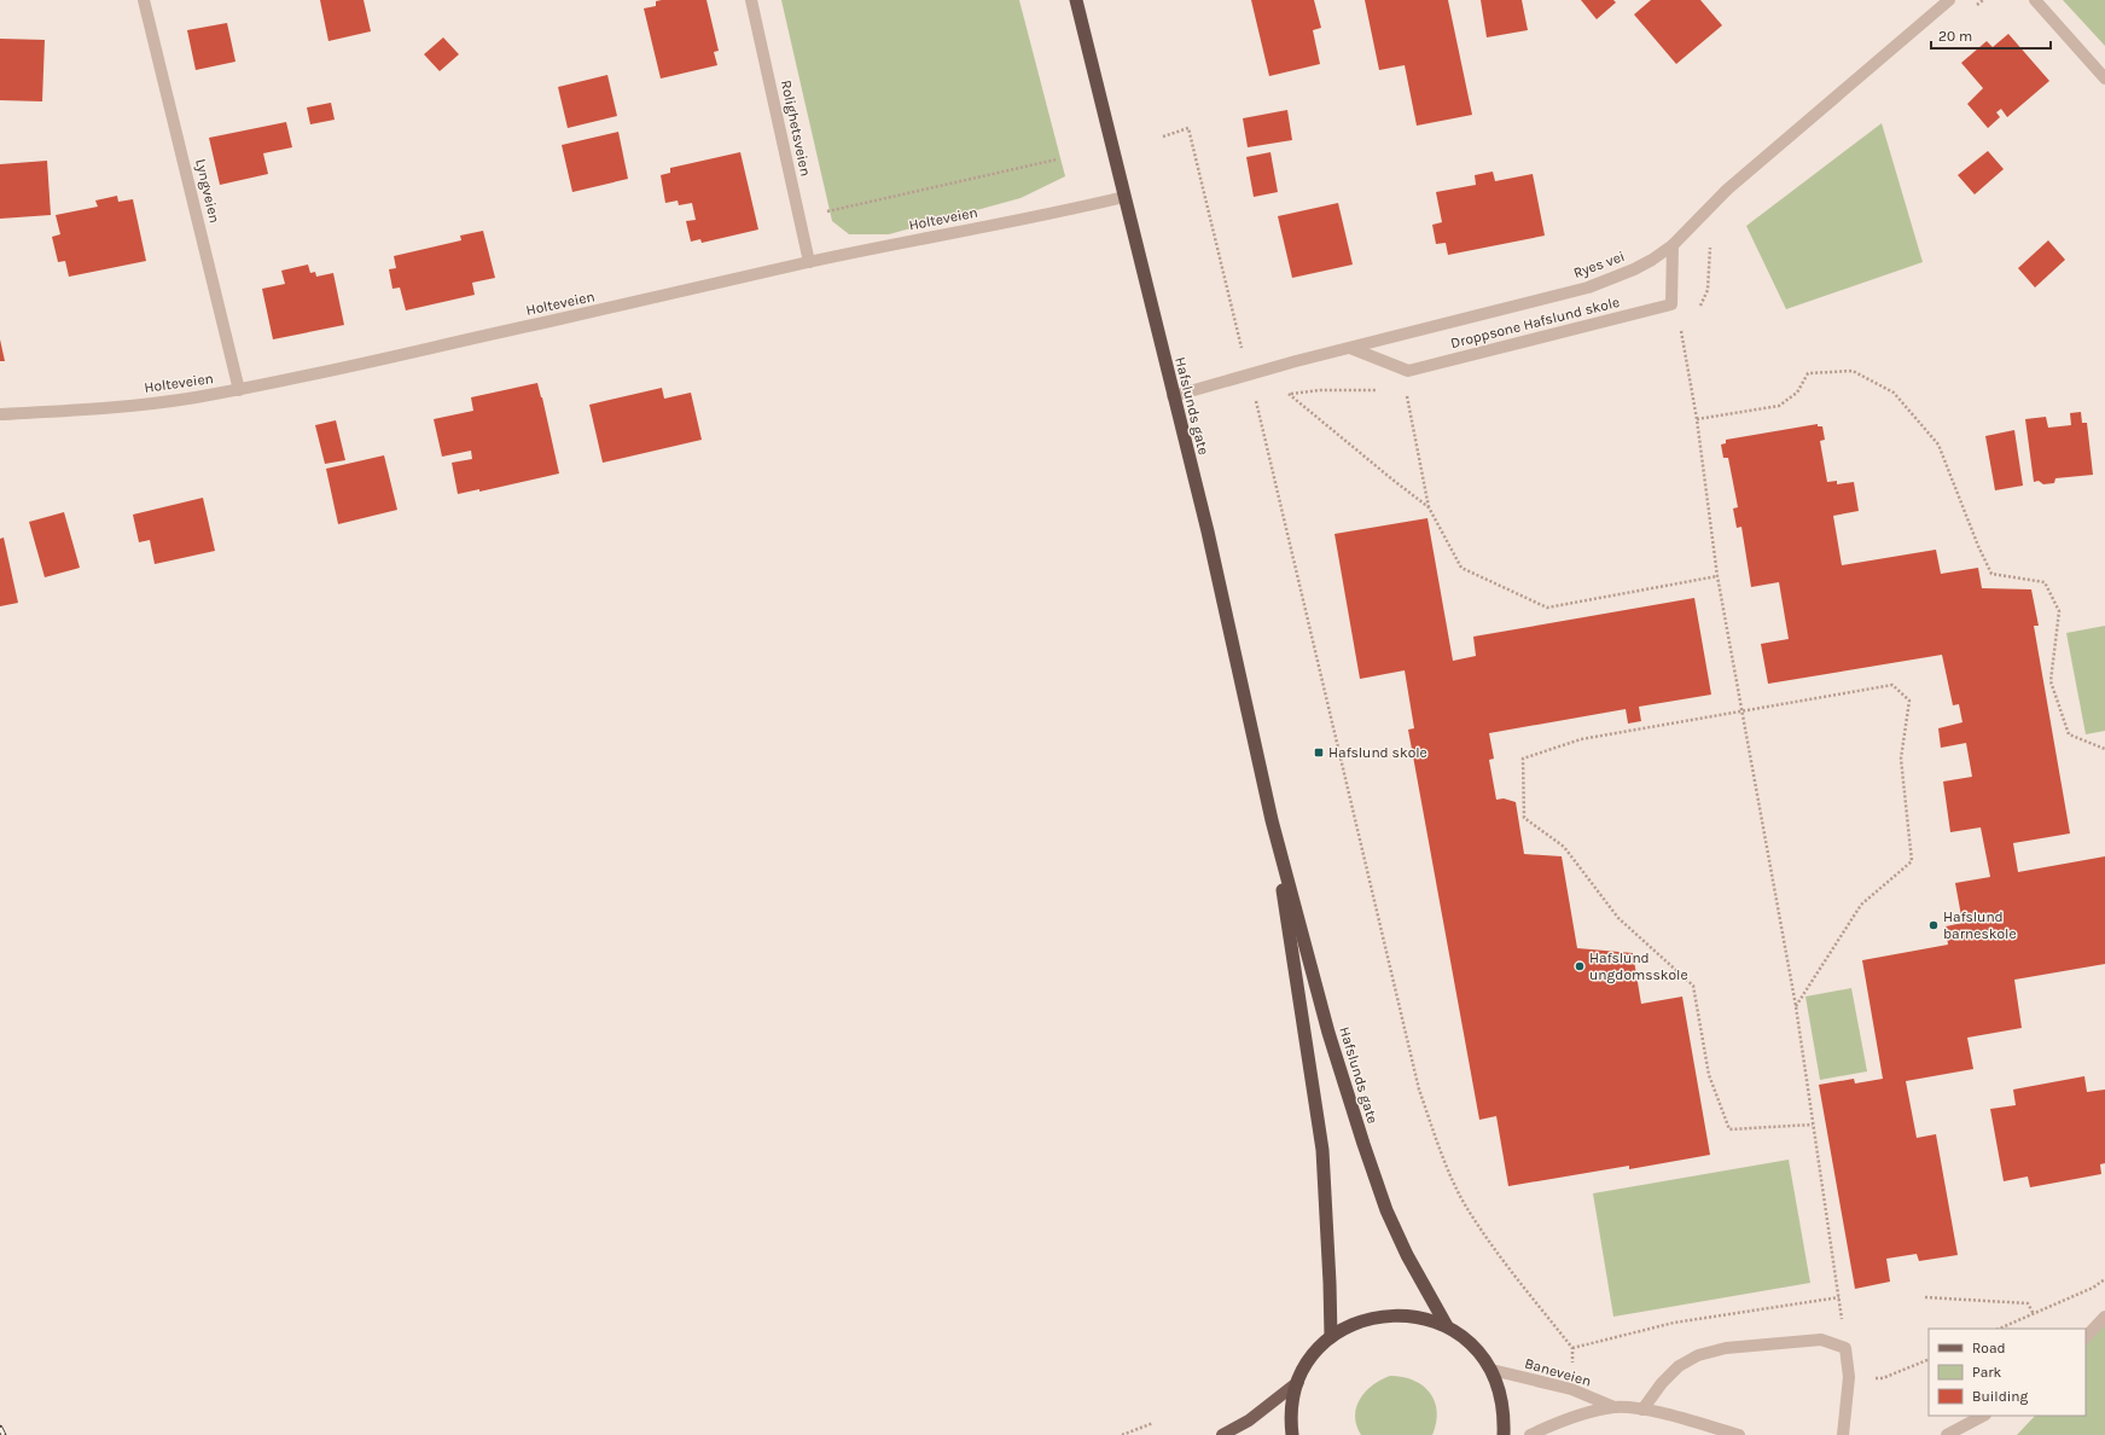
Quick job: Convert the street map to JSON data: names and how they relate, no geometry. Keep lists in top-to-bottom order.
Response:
{
  "streets": {
    "highway": ["Hafslunds gate"],
    "street": [
      "Rolighetsveien",
      "Lyngveien",
      "Holteveien",
      "Ryes vei",
      "Droppsone Hafslund skole",
      "Baneveien"
    ]
  },
  "crossings": [
    ["Rolighetsveien", "Holteveien"],
    ["Lyngveien", "Holteveien"],
    ["Holteveien", "Hafslunds gate"],
    ["Ryes vei", "Droppsone Hafslund skole"],
    ["Ryes vei", "Hafslunds gate"]
  ],
  "places": {
    "transit": ["Hafslund skole"],
    "other": ["Hafslund barneskole", "Hafslund ungdomsskole"]
  },
  "legend": ["Road", "Park", "Building"],
  "scale_bar": "20 m"
}
